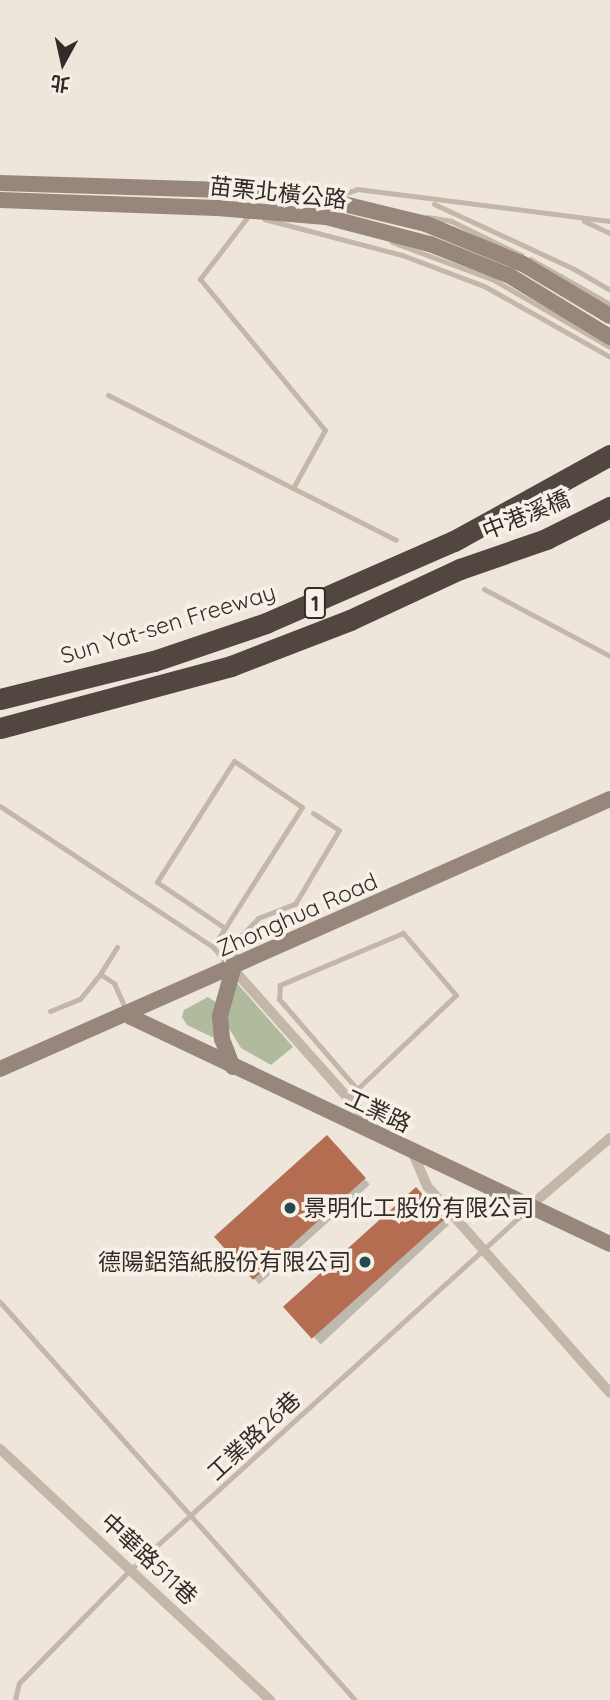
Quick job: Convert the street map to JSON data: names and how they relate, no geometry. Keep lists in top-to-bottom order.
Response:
{
  "streets": {
    "highway": ["中港溪橋", "1", "Sun Yat-sen Freeway"],
    "street": [
      "苗栗北橫公路",
      "Zhonghua Road",
      "工業路",
      "中華路511巷"
    ],
    "lane": ["工業路26巷"]
  },
  "crossings": [
    ["Zhonghua Road", "工業路"],
    ["工業路", "工業路26巷"],
    ["工業路26巷", "中華路511巷"]
  ],
  "places": ["景明化工股份有限公司", "德陽鋁箔紙股份有限公司"],
  "north": "bottom"
}
